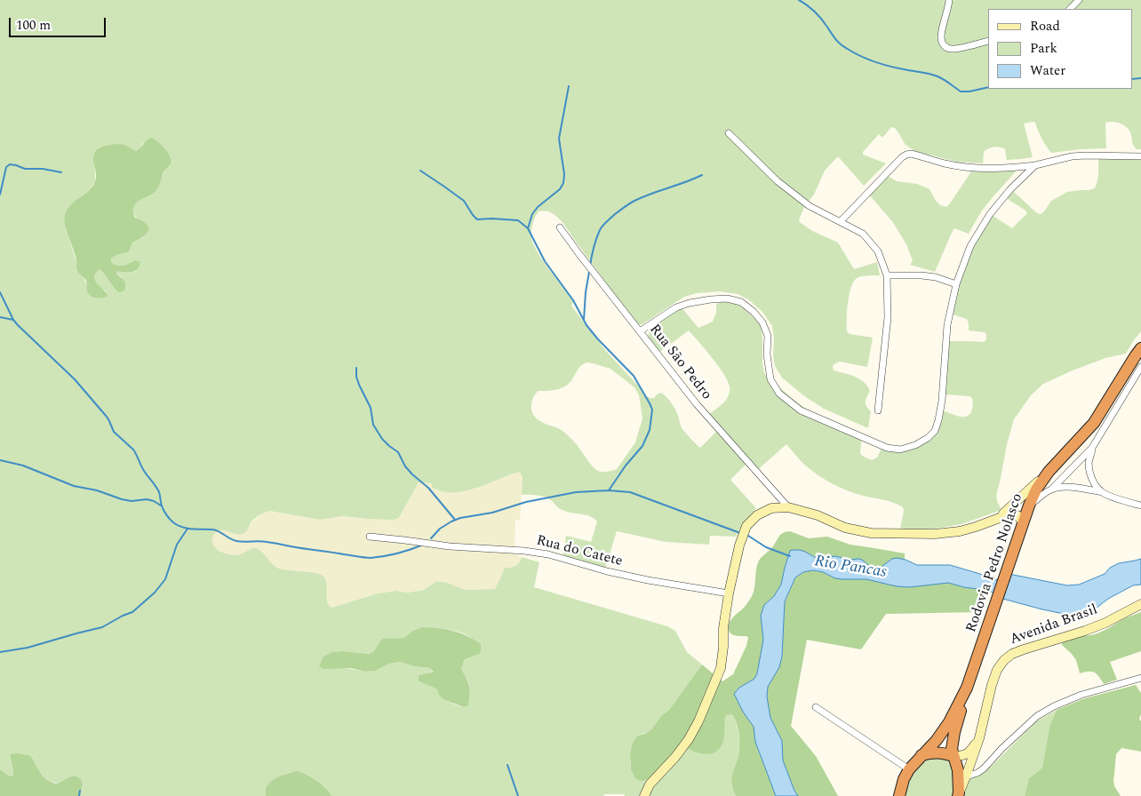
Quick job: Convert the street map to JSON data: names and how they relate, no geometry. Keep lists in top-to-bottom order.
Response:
{
  "streets": {
    "highway": ["Rodovia Pedro Nolasco"],
    "street": ["Rua São Pedro", "Rua do Catete", "Avenida Brasil"]
  },
  "crossings": [
    ["Rodovia Pedro Nolasco", "Avenida Brasil"]
  ],
  "water": ["Rio Pancas"],
  "legend": ["Road", "Park", "Water"],
  "scale_bar": "100 m"
}
